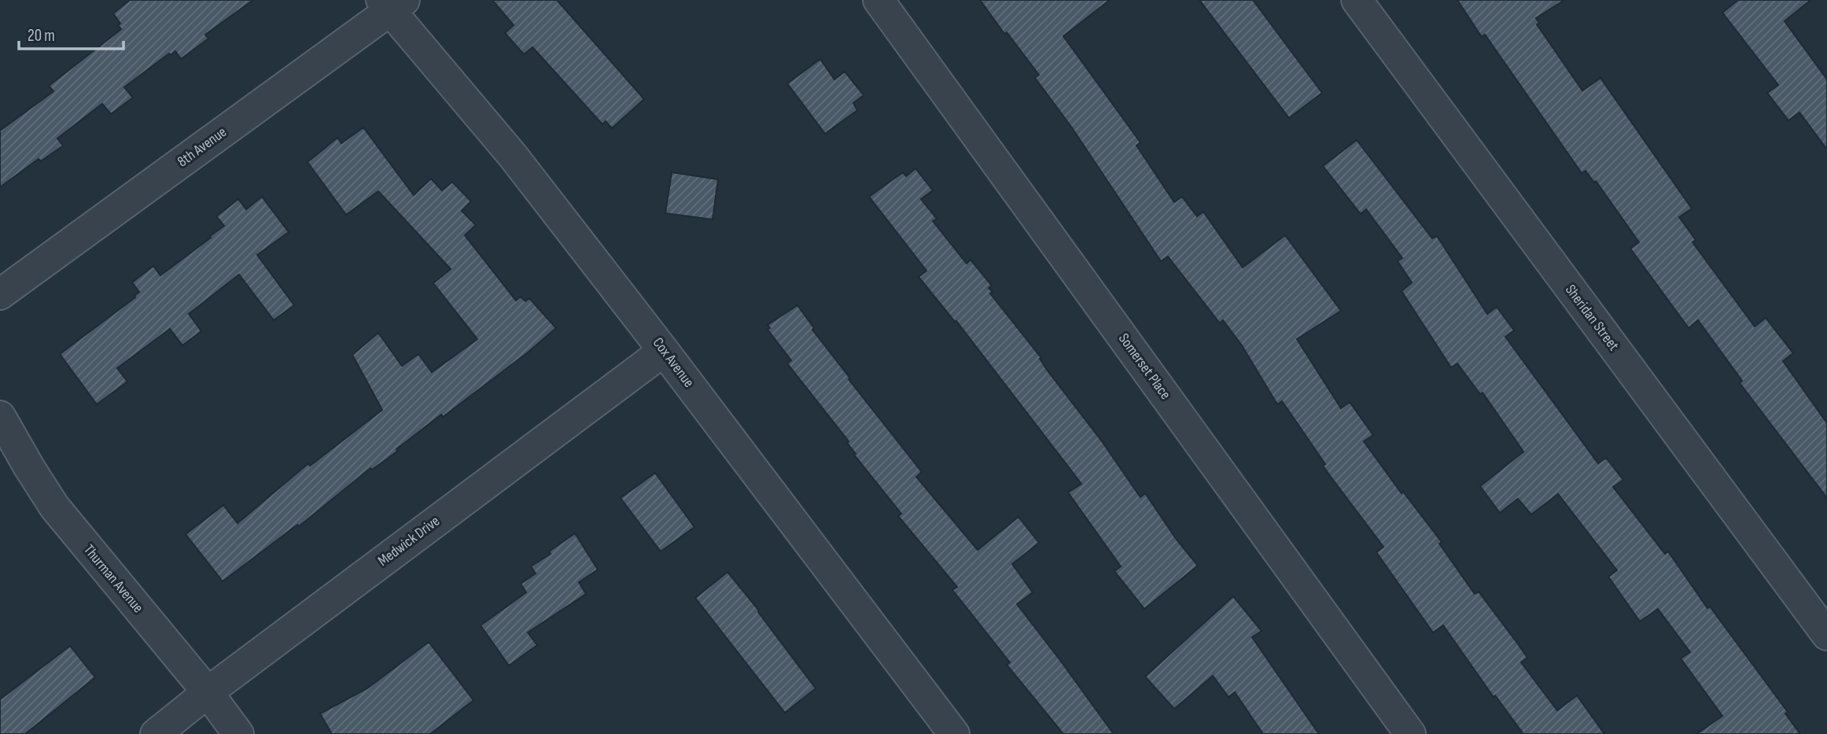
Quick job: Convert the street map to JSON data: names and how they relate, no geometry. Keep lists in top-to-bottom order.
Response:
{
  "streets": {
    "street": [
      "8th Avenue",
      "Sheridan Street",
      "Cox Avenue",
      "Somerset Place",
      "Medwick Drive",
      "Thurman Avenue"
    ]
  },
  "crossings": [
    ["8th Avenue", "Cox Avenue"],
    ["Cox Avenue", "Medwick Drive"],
    ["Medwick Drive", "Thurman Avenue"]
  ],
  "scale_bar": "20 m"
}
